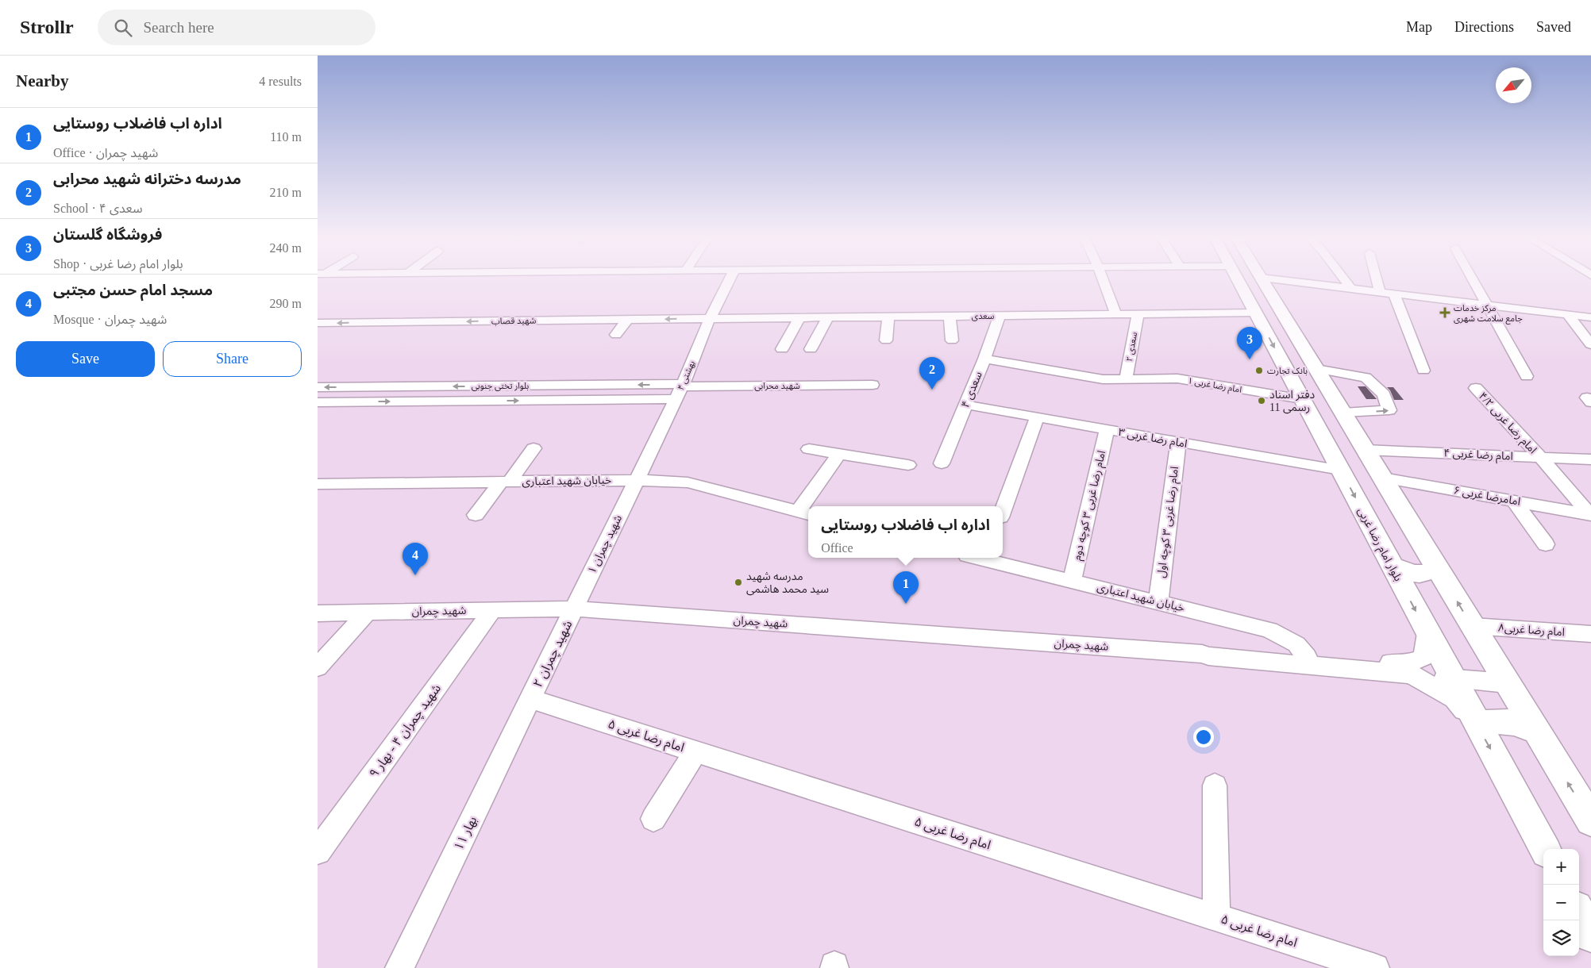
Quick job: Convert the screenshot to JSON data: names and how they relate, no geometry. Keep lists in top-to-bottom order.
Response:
{
  "streets": {
    "main road": ["بلوار امام رضا غربی"],
    "street": [
      "سعدی",
      "شهید قصاب",
      "سعدی ۲",
      "بهشتی ۴",
      "امام رضا غربی ۱",
      "بلوار تختی جنوبی",
      "شهید محرابی",
      "سعدی ۴",
      "امام رضا غربی ۴/۲",
      "امام رضا غربی ۳",
      "امام رضا غربی ۴",
      "خیابان شهید اعتباری",
      "امامرضا غربی ۶",
      "امام رضا غربی ۳ کوچه دوم",
      "امام رضا غربی ۳ کوچه اول",
      "شهید چمران ۱",
      "شهید چمران",
      "امام رضا غربی۸",
      "شهید چمران ۲",
      "شهید چمران ۴ - بهار ۹",
      "امام رضا غربی ۵",
      "بهار ۱۱"
    ]
  },
  "crossings": [
    ["سعدی", "شهید قصاب"],
    ["سعدی", "سعدی ۲"],
    ["سعدی", "بهشتی ۴"],
    ["سعدی", "سعدی ۴"],
    ["سعدی", "بلوار امام رضا غربی"],
    ["شهید قصاب", "بهشتی ۴"],
    ["سعدی ۲", "امام رضا غربی ۱"],
    ["بهشتی ۴", "بلوار تختی جنوبی"],
    ["بهشتی ۴", "شهید محرابی"],
    ["بهشتی ۴", "خیابان شهید اعتباری"],
    ["بهشتی ۴", "شهید چمران ۱"],
    ["امام رضا غربی ۱", "سعدی ۴"],
    ["امام رضا غربی ۱", "بلوار امام رضا غربی"],
    ["بلوار تختی جنوبی", "شهید محرابی"],
    ["سعدی ۴", "امام رضا غربی ۳"],
    ["امام رضا غربی ۴/۲", "امام رضا غربی ۴"],
    ["امام رضا غربی ۴/۲", "امامرضا غربی ۶"],
    ["امام رضا غربی ۳", "امام رضا غربی ۳ کوچه دوم"],
    ["امام رضا غربی ۳", "امام رضا غربی ۳ کوچه اول"],
    ["امام رضا غربی ۳", "بلوار امام رضا غربی"],
    ["خیابان شهید اعتباری", "امام رضا غربی ۳ کوچه دوم"],
    ["خیابان شهید اعتباری", "امام رضا غربی ۳ کوچه اول"],
    ["خیابان شهید اعتباری", "شهید چمران ۱"],
    ["خیابان شهید اعتباری", "شهید چمران"],
    ["شهید چمران ۱", "شهید چمران"],
    ["شهید چمران ۱", "شهید چمران ۲"],
    ["بلوار امام رضا غربی", "شهید چمران"],
    ["شهید چمران", "شهید چمران ۲"],
    ["شهید چمران", "شهید چمران ۴ - بهار ۹"],
    ["شهید چمران ۲", "امام رضا غربی ۵"],
    ["شهید چمران ۲", "بهار ۱۱"],
    ["امام رضا غربی ۵", "بهار ۱۱"]
  ],
  "one_way": ["شهید قصاب"],
  "places": {
    "health": ["مرکز خدمات جامع سلامت شهری"],
    "other": ["بانک تجارت", "دفتر اسناد رسمی 11", "مدرسه شهید سید محمد هاشمی"]
  },
  "north": "bottom left",
  "page": {
    "header": "Strollr",
    "search": "Search here",
    "nav": ["Map", "Directions", "Saved"],
    "heading": ["Nearby", "4 results"],
    "list": [
      {
        "mark": "1",
        "name": "اداره اب فاضلاب روستایی",
        "note": "Office · شهید چمران",
        "value": "110 m"
      },
      {
        "mark": "2",
        "name": "مدرسه دخترانه شهید محرابی",
        "note": "School · سعدی ۴",
        "value": "210 m"
      },
      {
        "mark": "3",
        "name": "فروشگاه گلستان",
        "note": "Shop · بلوار امام رضا غربی",
        "value": "240 m"
      },
      {
        "mark": "4",
        "name": "مسجد امام حسن مجتبی",
        "note": "Mosque · شهید چمران",
        "value": "290 m"
      }
    ],
    "pins": [
      "3",
      "2",
      "4",
      "1"
    ],
    "buttons": ["Save", "Share"],
    "popup": ["اداره اب فاضلاب روستایی", "Office"],
    "map_buttons": ["+", "−"]
  }
}
